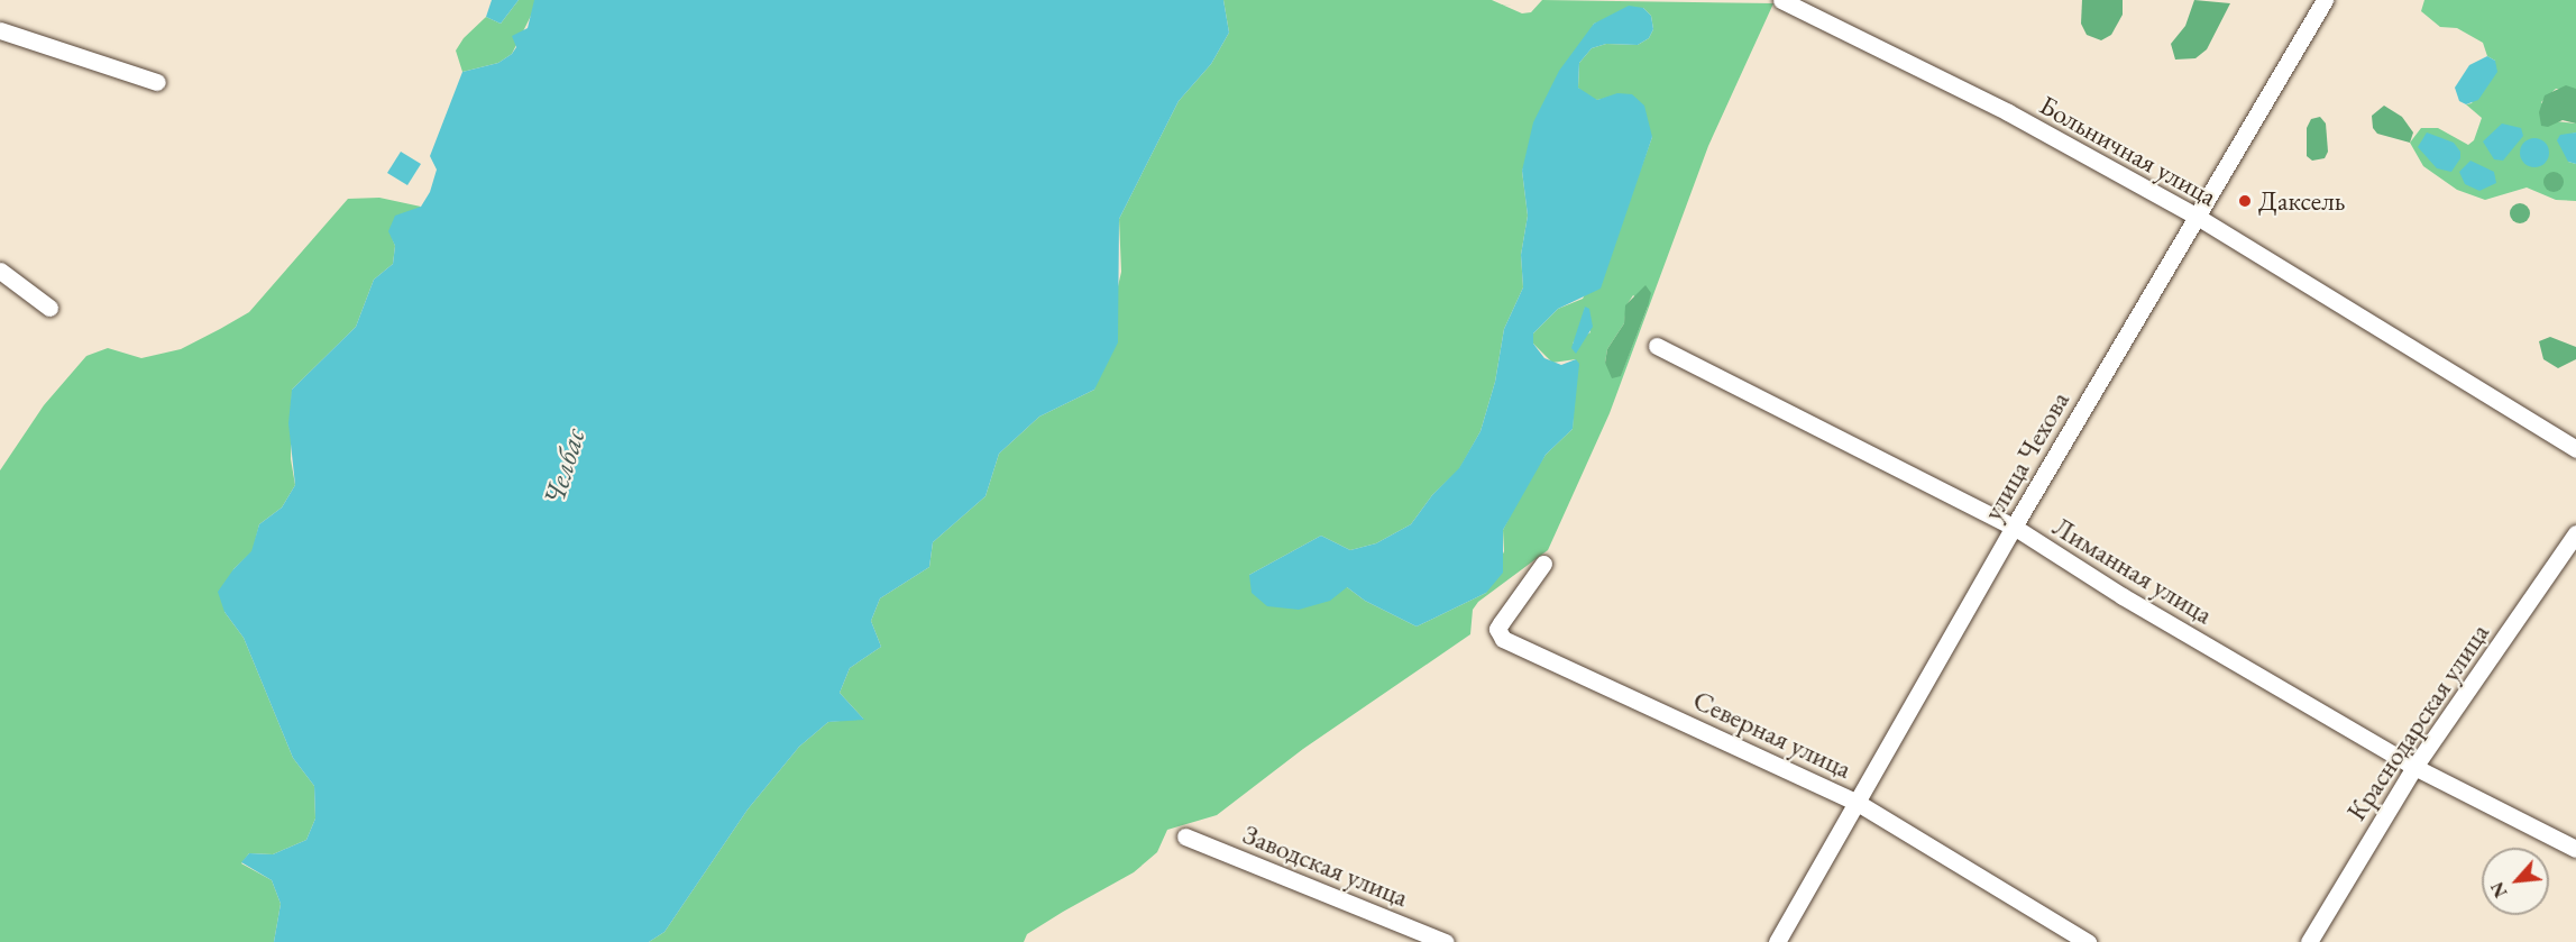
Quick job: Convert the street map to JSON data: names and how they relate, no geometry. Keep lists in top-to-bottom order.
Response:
{
  "streets": {
    "street": [
      "Больничная улица",
      "улица Чехова",
      "Лиманная улица",
      "Краснодарская улица",
      "Северная улица",
      "Заводская улица"
    ]
  },
  "crossings": [
    ["Больничная улица", "улица Чехова"],
    ["улица Чехова", "Лиманная улица"],
    ["улица Чехова", "Северная улица"],
    ["Лиманная улица", "Краснодарская улица"]
  ],
  "water": ["Челбас"],
  "places": ["Даксель"],
  "north": "bottom left"
}
